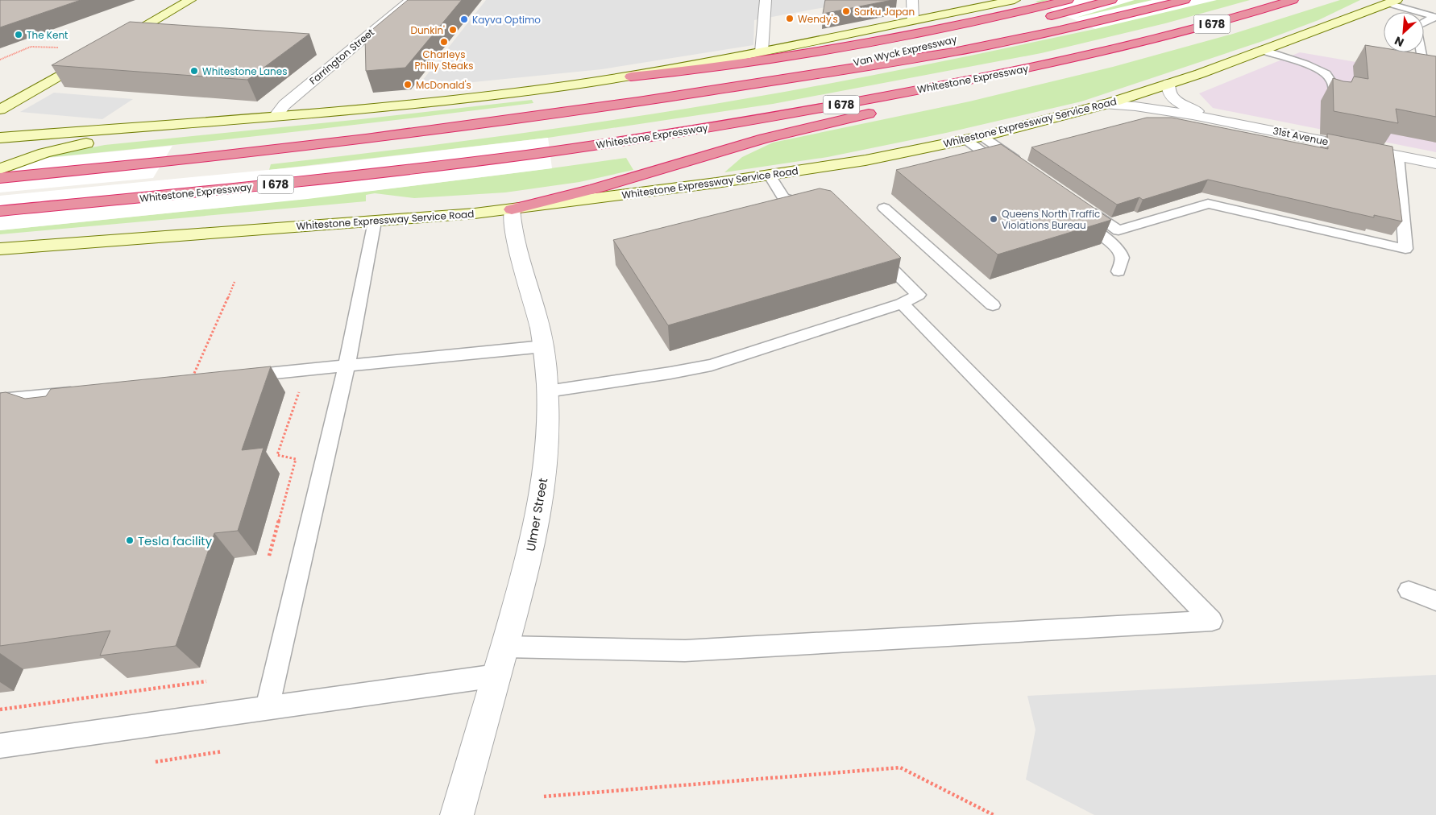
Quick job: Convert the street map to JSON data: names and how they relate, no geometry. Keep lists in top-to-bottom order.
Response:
{
  "streets": {
    "highway": ["I 678", "Van Wyck Expressway", "Whitestone Expressway"],
    "main road": ["Whitestone Expressway Service Road"],
    "street": ["Farrington Street", "31st Avenue", "Ulmer Street"]
  },
  "crossings": [
    ["Whitestone Expressway Service Road", "31st Avenue"],
    ["Whitestone Expressway Service Road", "Ulmer Street"]
  ],
  "places": [
    "Sarku Japan",
    "Wendy's",
    "Kayva Optimo",
    "Dunkin'",
    "The Kent",
    "Charleys Philly Steaks",
    "Whitestone Lanes",
    "McDonald's",
    "Queens North Traffic Violations Bureau",
    "Tesla facility"
  ],
  "north": "bottom left"
}
